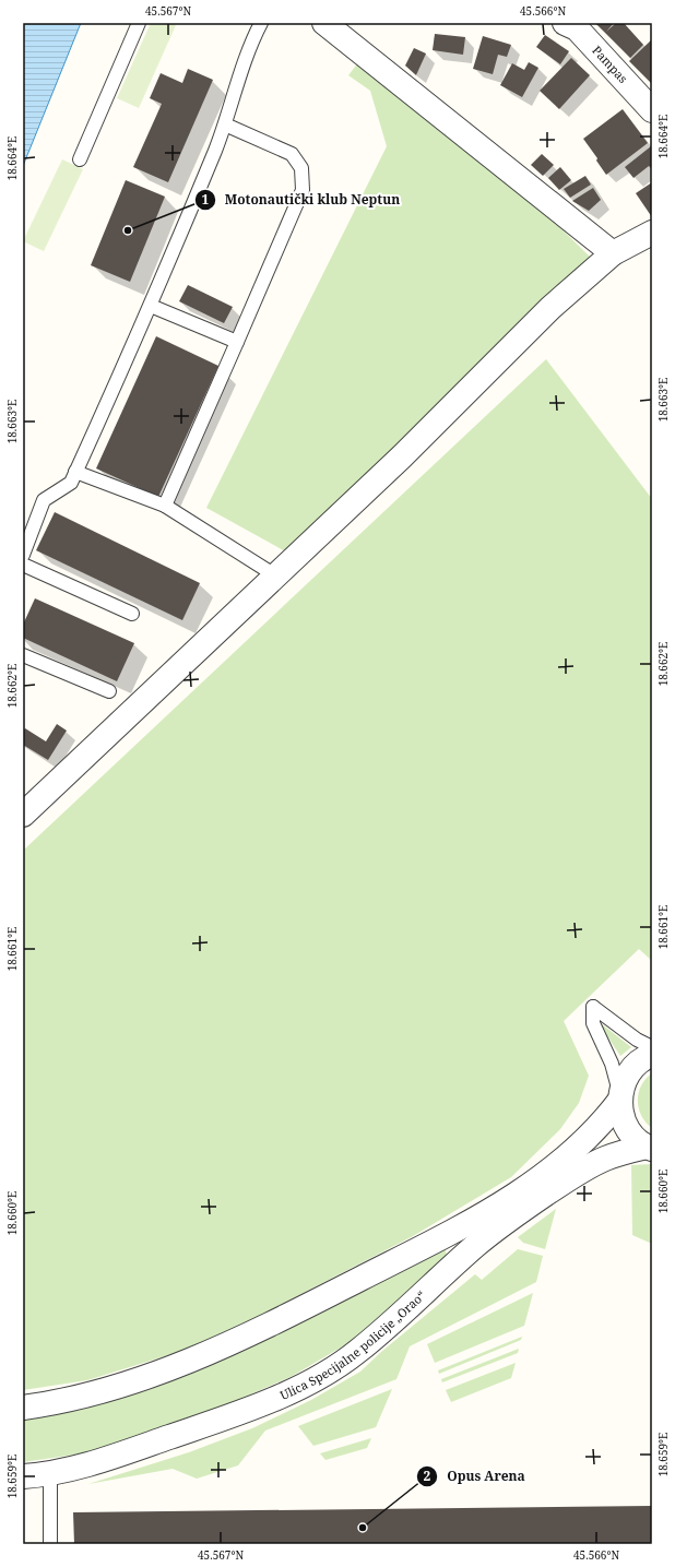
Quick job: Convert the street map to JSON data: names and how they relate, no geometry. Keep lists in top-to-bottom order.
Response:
{
  "streets": {
    "street": ["Pampas", "Ulica Specijalne policije „Orao“"]
  },
  "places": ["Motonautički klub Neptun", "Opus Arena"],
  "coordinates": [
    "45.567°N",
    "45.566°N",
    "18.664°E",
    "18.663°E",
    "18.662°E",
    "18.661°E",
    "18.660°E",
    "18.659°E"
  ]
}
